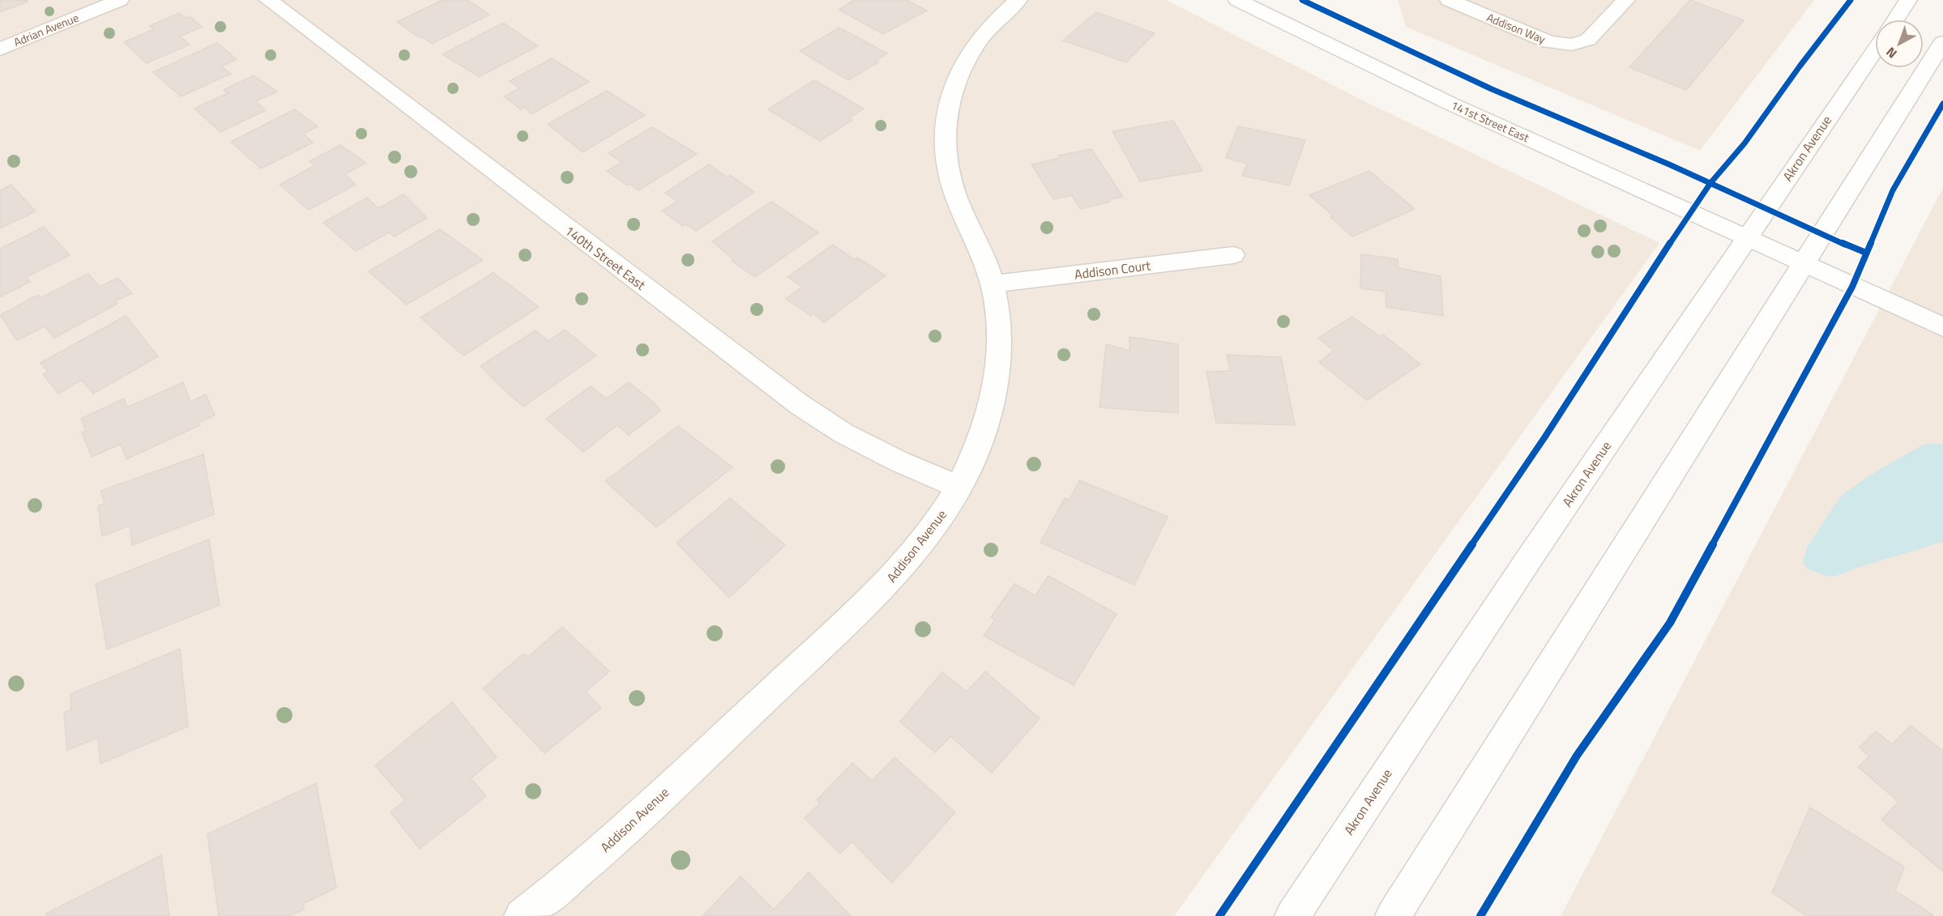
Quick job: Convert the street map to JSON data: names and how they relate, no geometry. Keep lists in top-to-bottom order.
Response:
{
  "streets": {
    "street": [
      "Addison Way",
      "Adrian Avenue",
      "141st Street East",
      "Akron Avenue",
      "140th Street East",
      "Addison Court",
      "Addison Avenue"
    ]
  },
  "crossings": [
    ["141st Street East", "Akron Avenue"],
    ["140th Street East", "Addison Avenue"],
    ["Addison Court", "Addison Avenue"]
  ],
  "north": "bottom left"
}
